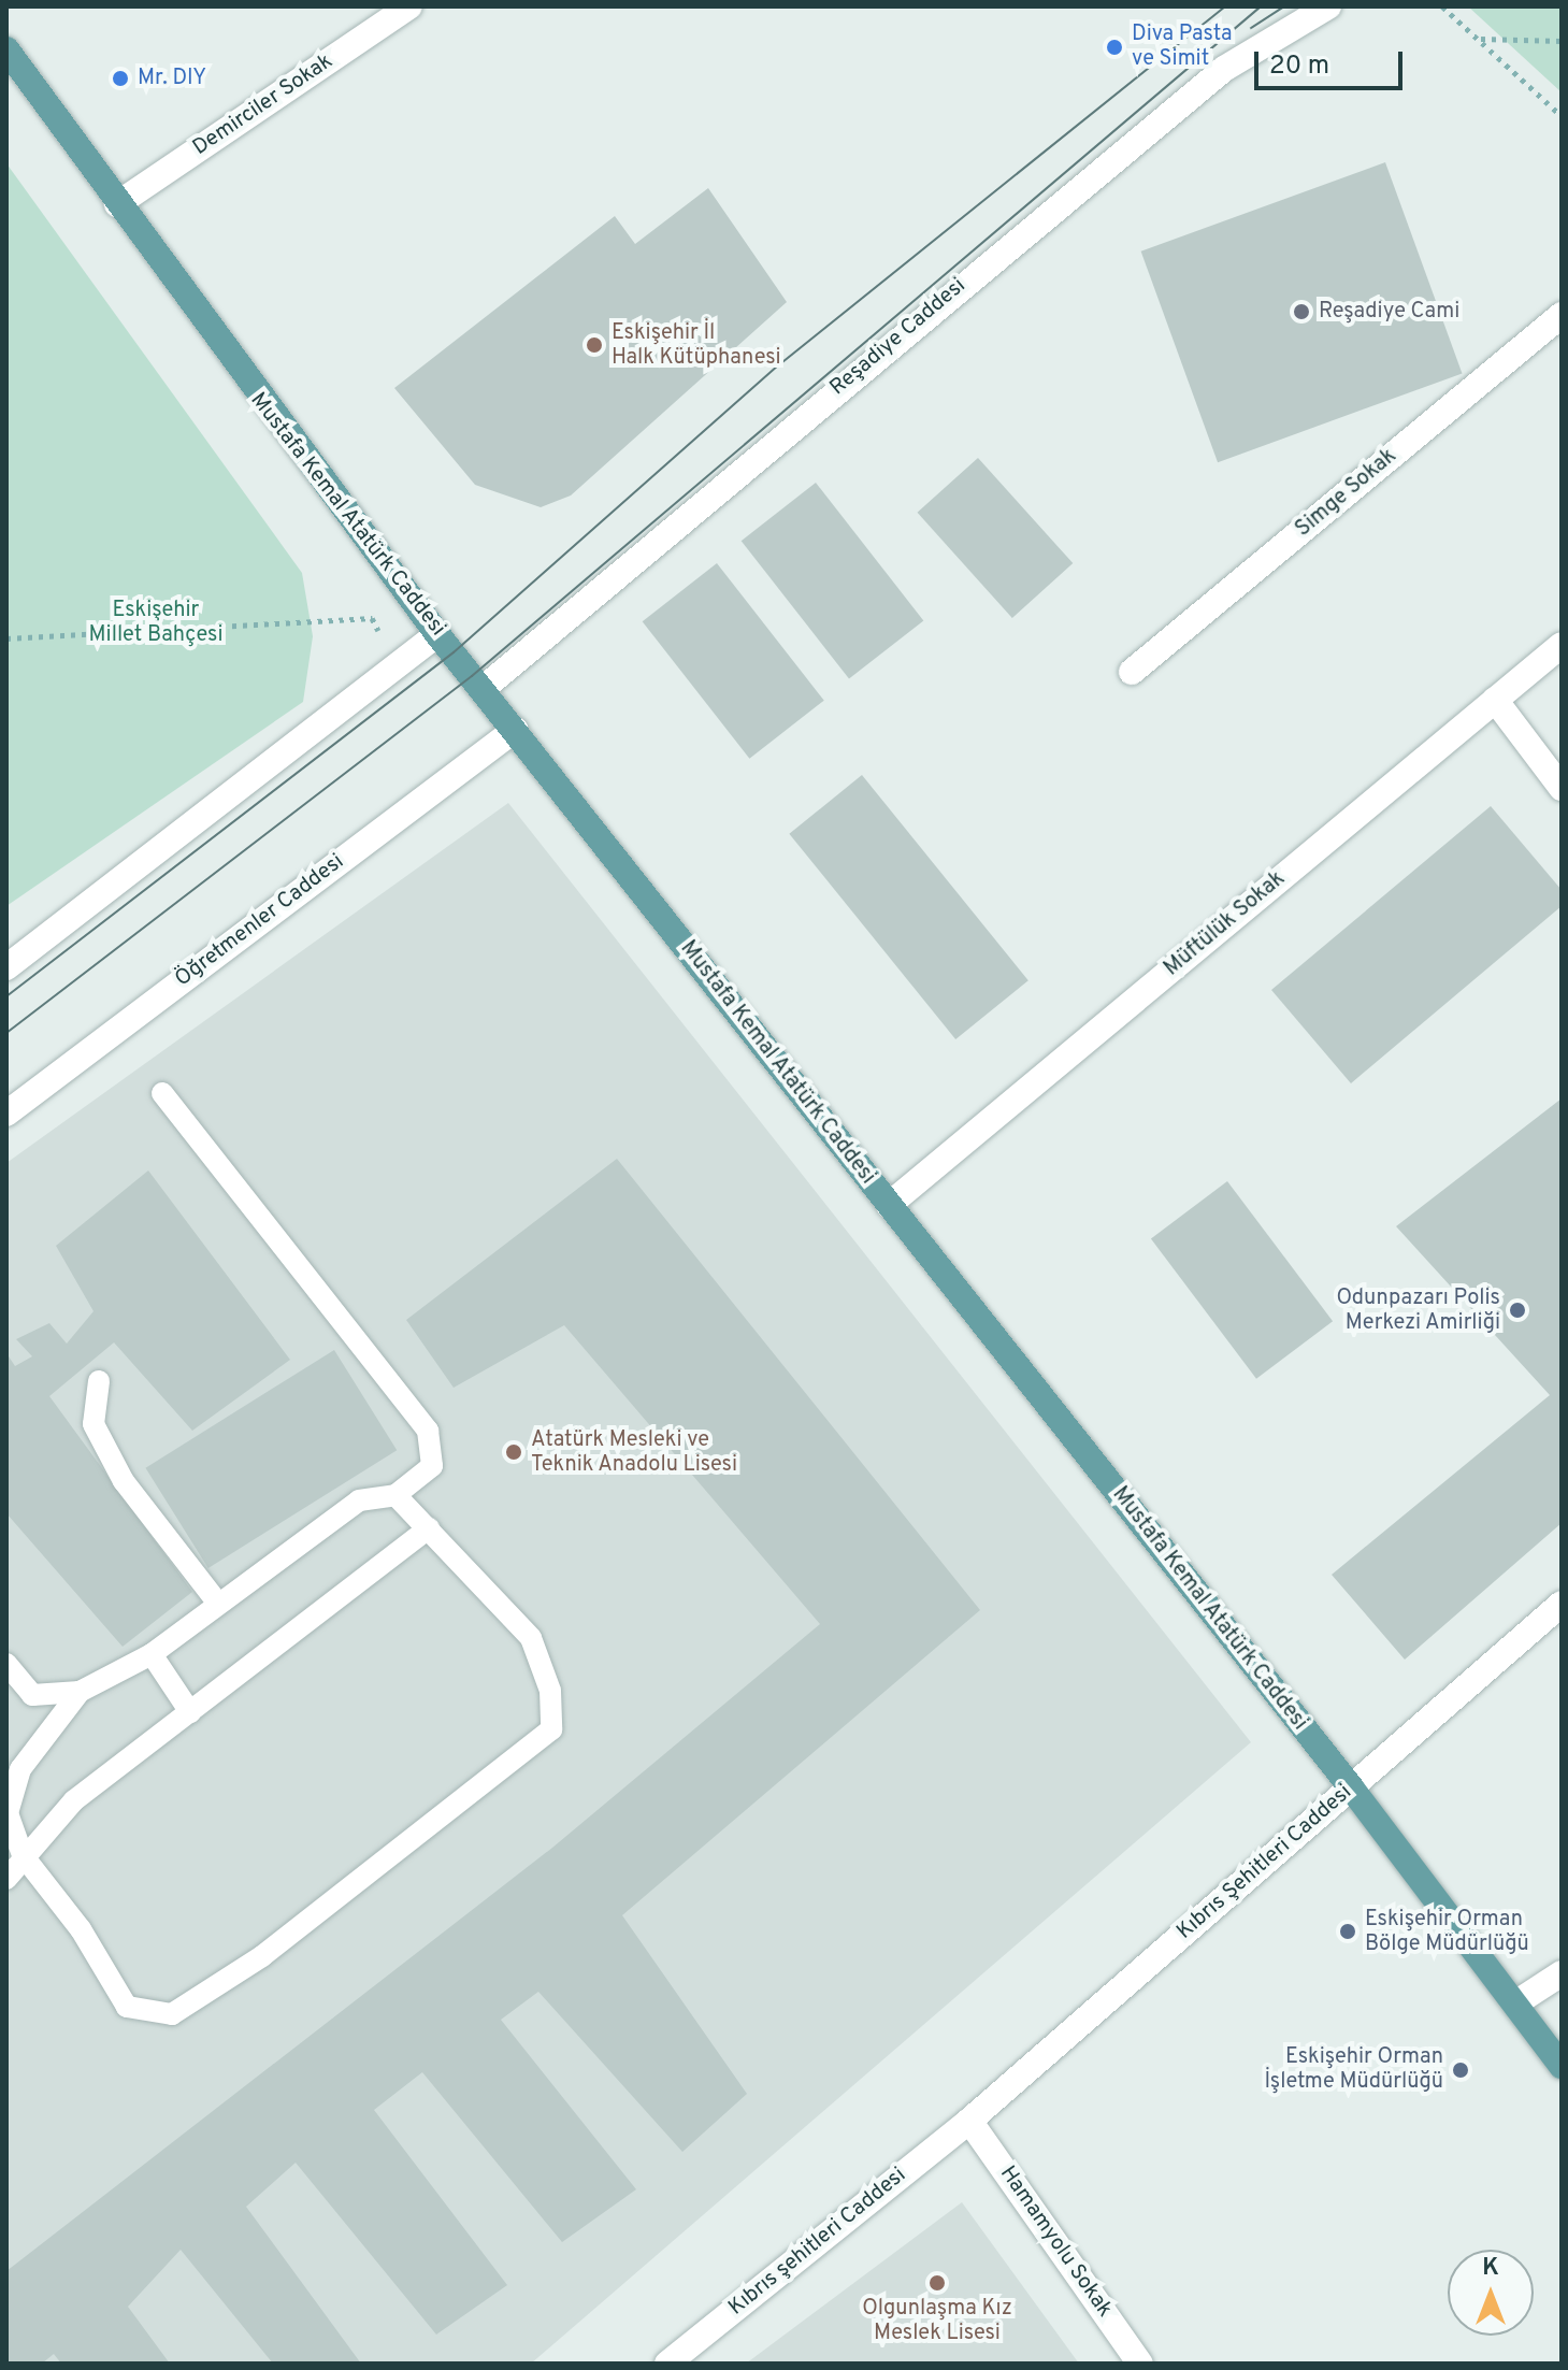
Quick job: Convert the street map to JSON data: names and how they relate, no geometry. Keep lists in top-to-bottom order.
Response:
{
  "streets": {
    "main road": ["Mustafa Kemal Atatürk Caddesi"],
    "street": [
      "Demirciler Sokak",
      "Reşadiye Caddesi",
      "Simge Sokak",
      "Öğretmenler Caddesi",
      "Müftülük Sokak",
      "Kıbrıs Şehitleri Caddesi",
      "Kıbrıs şehitleri Caddesi",
      "Hamamyolu Sokak"
    ]
  },
  "crossings": [
    ["Demirciler Sokak", "Mustafa Kemal Atatürk Caddesi"],
    ["Reşadiye Caddesi", "Mustafa Kemal Atatürk Caddesi"],
    ["Mustafa Kemal Atatürk Caddesi", "Öğretmenler Caddesi"],
    ["Mustafa Kemal Atatürk Caddesi", "Müftülük Sokak"],
    ["Mustafa Kemal Atatürk Caddesi", "Kıbrıs Şehitleri Caddesi"],
    ["Kıbrıs Şehitleri Caddesi", "Kıbrıs şehitleri Caddesi"],
    ["Kıbrıs Şehitleri Caddesi", "Hamamyolu Sokak"],
    ["Kıbrıs şehitleri Caddesi", "Hamamyolu Sokak"]
  ],
  "parks": ["Eskişehir Millet Bahçesi"],
  "places": [
    "Diva Pasta ve Simit",
    "Mr. DIY",
    "Reşadiye Cami",
    "Eskişehir İl Halk Kütüphanesi",
    "Odunpazarı Polis Merkezi Amirliği",
    "Atatürk Mesleki ve Teknik Anadolu Lisesi",
    "Eskişehir Orman Bölge Müdürlüğü",
    "Eskişehir Orman İşletme Müdürlüğü",
    "Olgunlaşma Kız Meslek Lisesi"
  ],
  "scale_bar": "20 m",
  "north": "top"
}
